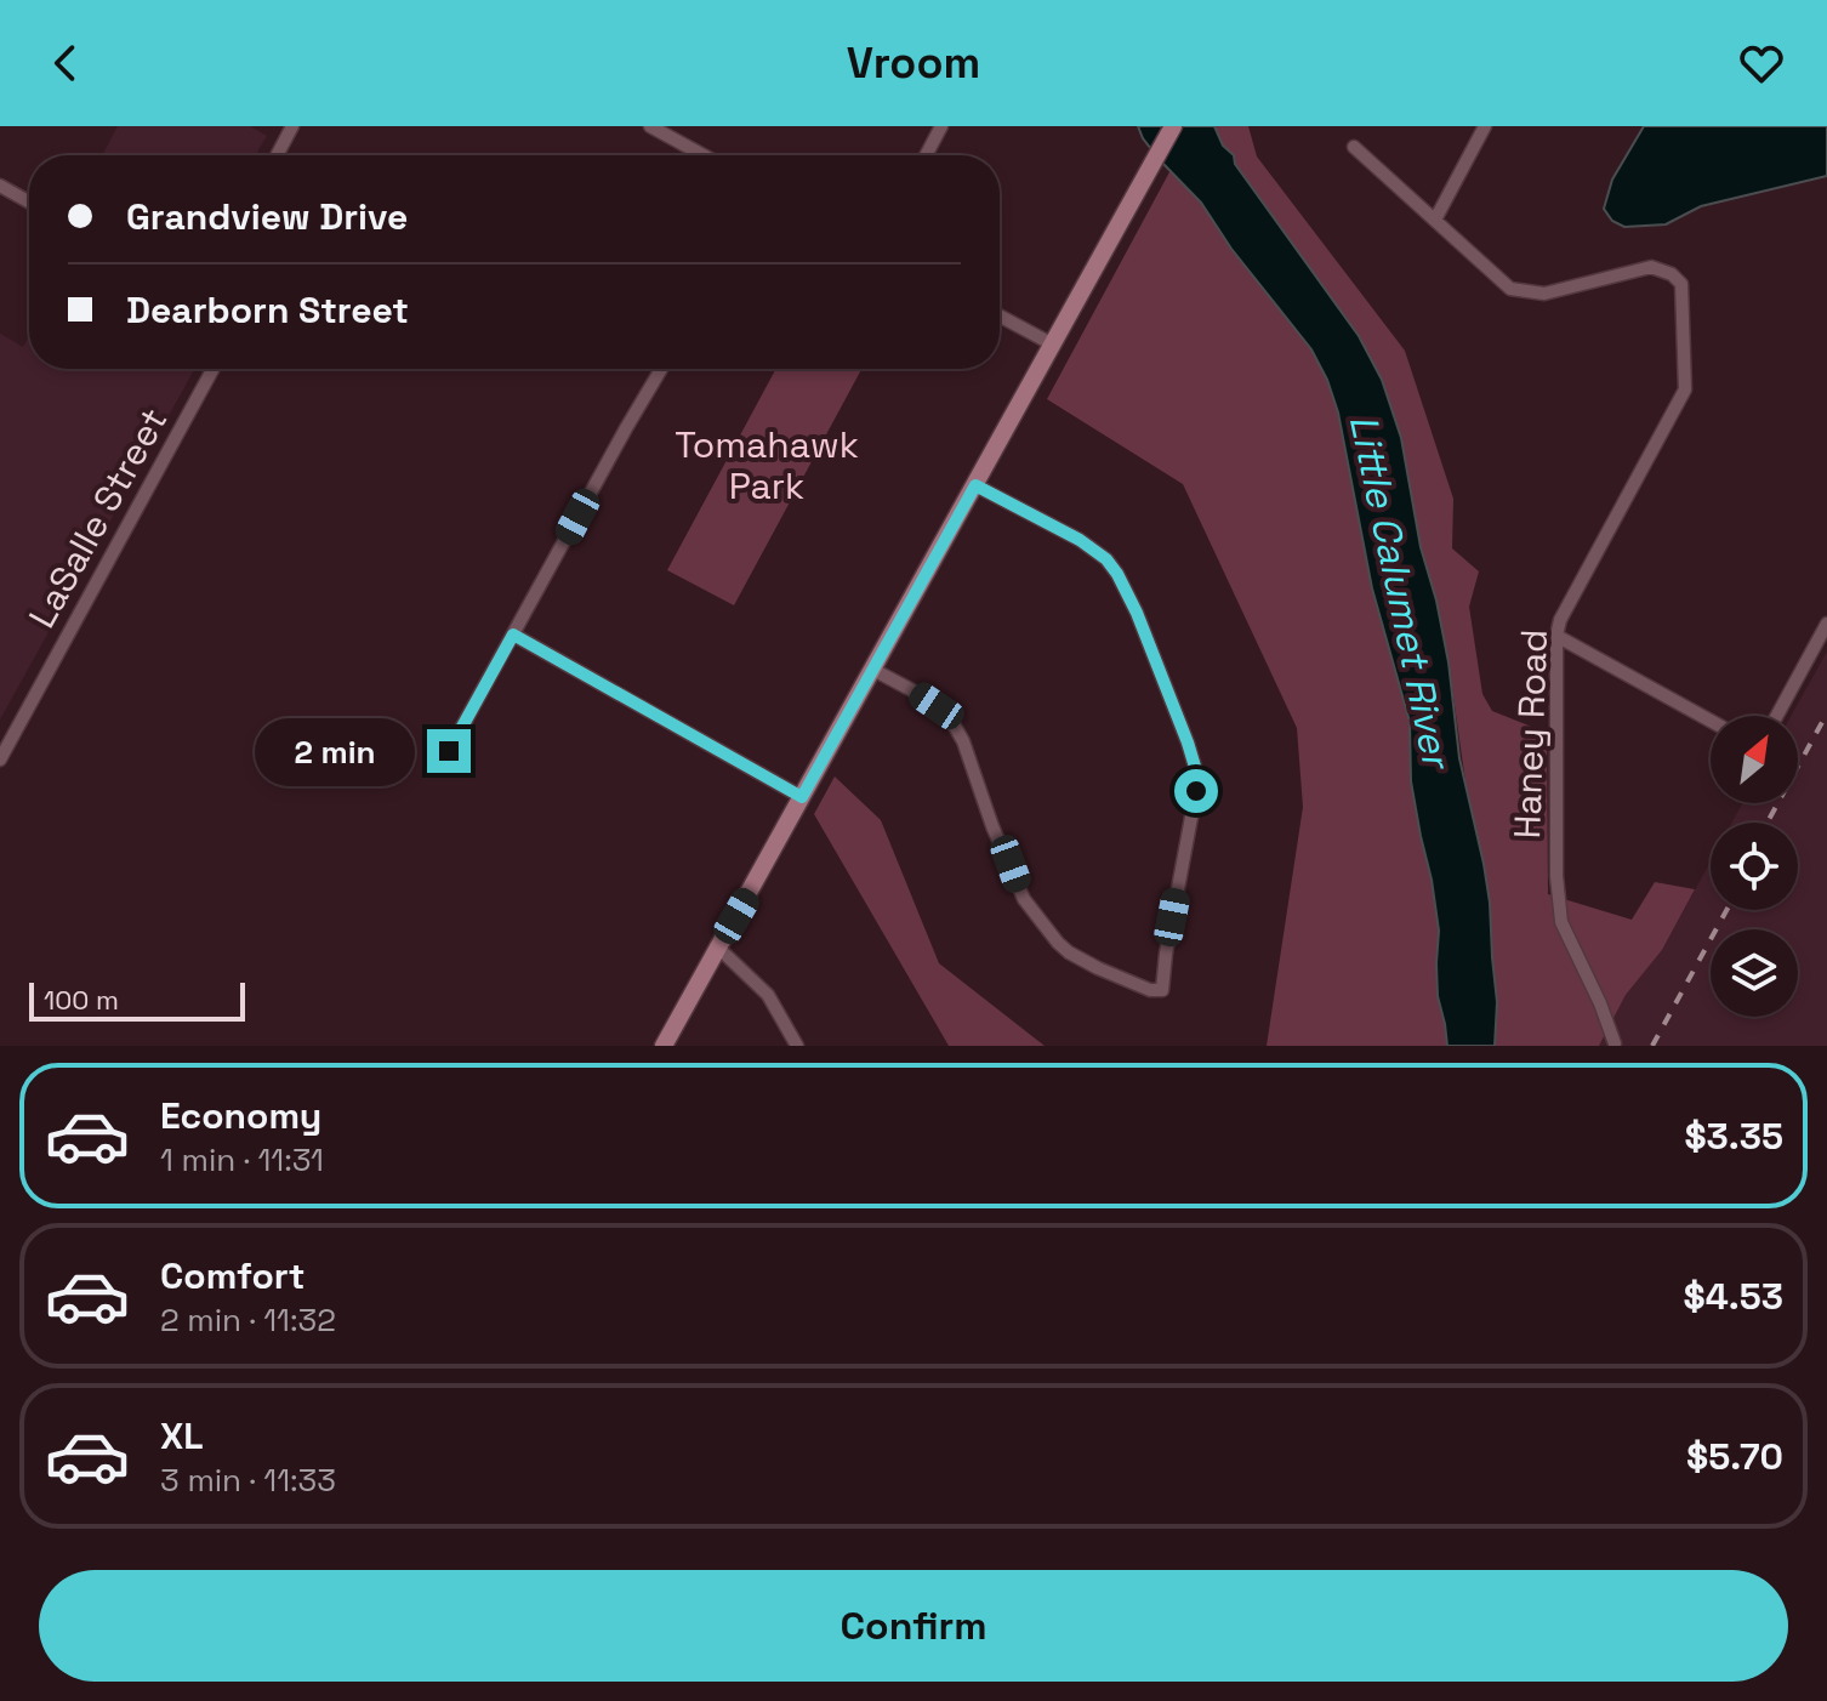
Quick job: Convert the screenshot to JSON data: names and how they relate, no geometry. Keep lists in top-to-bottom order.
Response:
{
  "streets": {
    "street": ["LaSalle Street", "Haney Road"]
  },
  "water": ["Little Calumet River"],
  "parks": ["Tomahawk Park"],
  "scale_bar": "100 m",
  "north": "top right",
  "page": {
    "header": "Vroom",
    "banner": ["Grandview Drive", "Dearborn Street"],
    "bubble": "2 min",
    "scale": "100 m",
    "list": [
      {
        "name": "Economy",
        "note": "1 min · 11:31",
        "value": "$3.35"
      },
      {
        "name": "Comfort",
        "note": "2 min · 11:32",
        "value": "$4.53"
      },
      {
        "name": "XL",
        "note": "3 min · 11:33",
        "value": "$5.70"
      }
    ],
    "buttons": "Confirm"
  }
}
